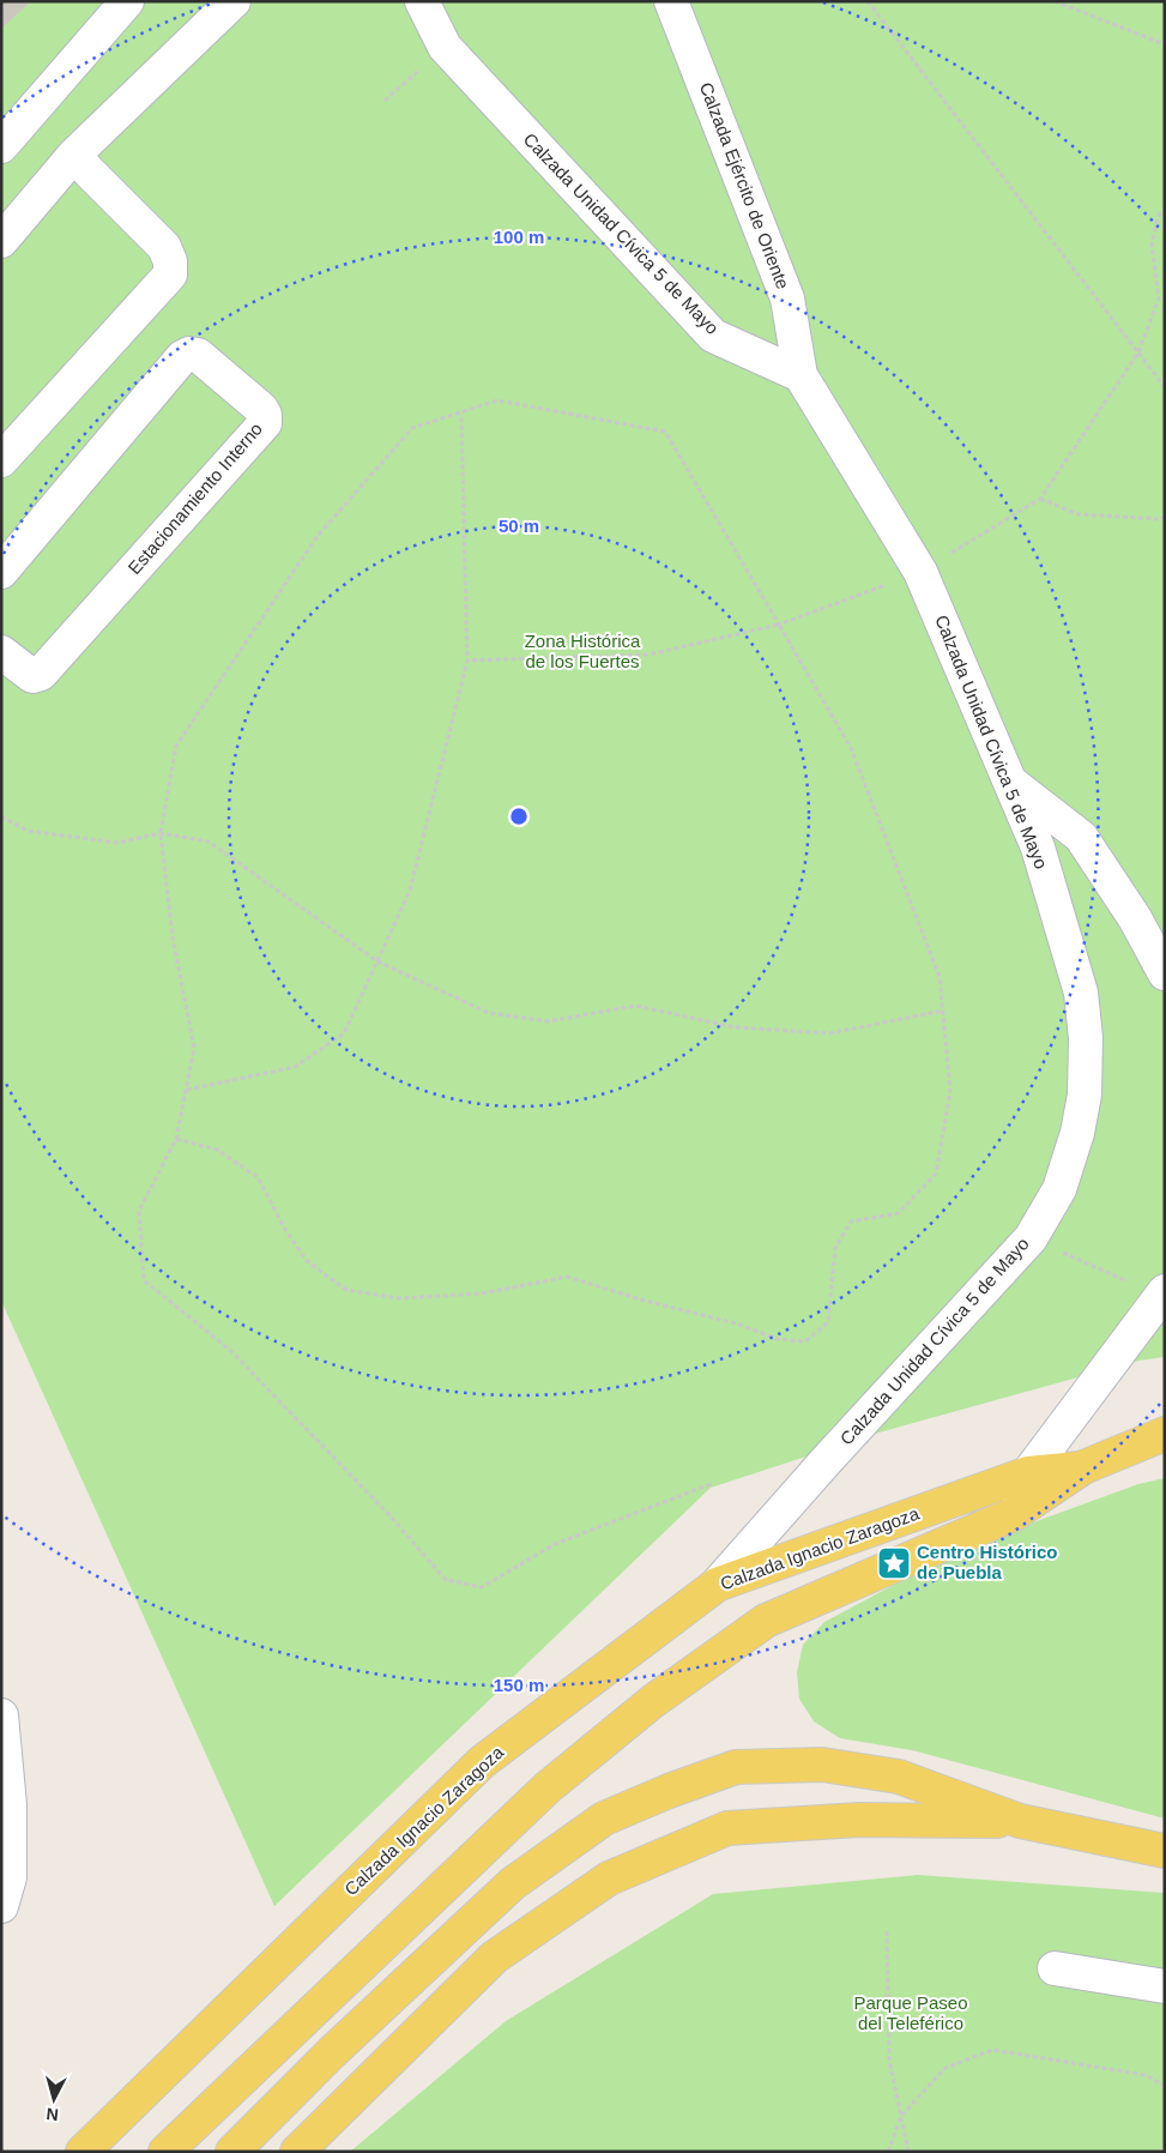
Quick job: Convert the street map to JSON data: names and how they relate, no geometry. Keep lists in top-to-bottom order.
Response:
{
  "streets": {
    "main road": ["Calzada Ignacio Zaragoza"],
    "street": ["Calzada Ejército de Oriente", "Calzada Unidad Cívica 5 de Mayo", "Estacionamiento Interno"]
  },
  "crossings": [
    ["Calzada Ejército de Oriente", "Calzada Unidad Cívica 5 de Mayo"],
    ["Calzada Unidad Cívica 5 de Mayo", "Calzada Ignacio Zaragoza"]
  ],
  "parks": ["Zona Histórica de los Fuertes", "Parque Paseo del Teleférico"],
  "places": {
    "place": ["Centro Histórico de Puebla"]
  },
  "north": "bottom",
  "rings": ["100 m", "50 m", "150 m"]
}
